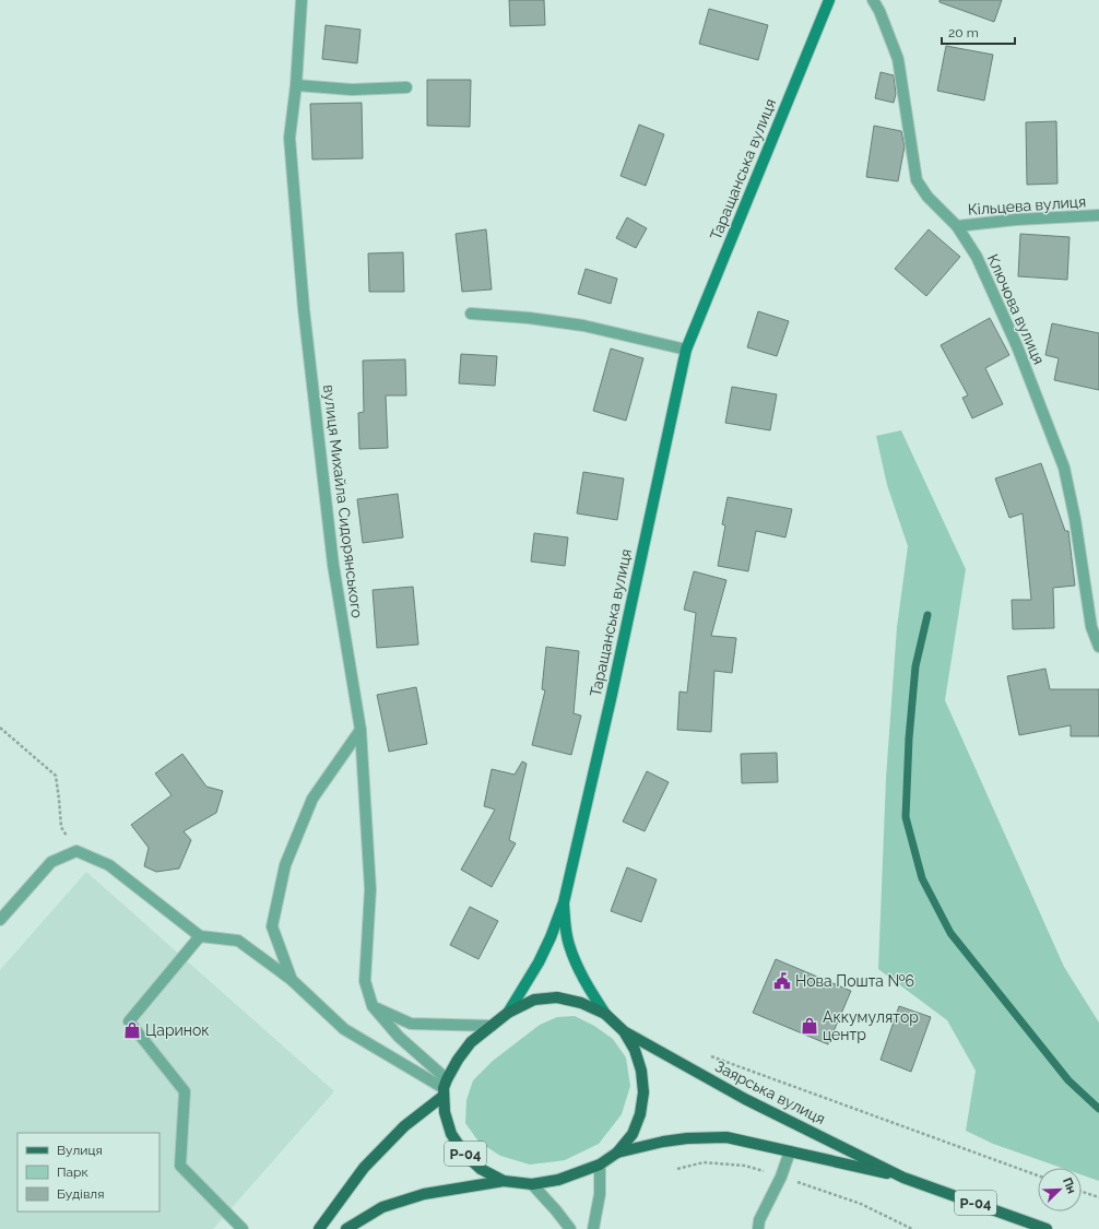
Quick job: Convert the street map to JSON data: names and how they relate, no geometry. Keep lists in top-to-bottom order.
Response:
{
  "streets": {
    "main road": ["Таращанська вулиця", "Заярська вулиця", "Р-04"],
    "street": ["Кільцева вулиця", "Ключова вулиця", "вулиця Михайла Сидорянського"]
  },
  "crossings": [
    ["Таращанська вулиця", "Р-04"],
    ["Кільцева вулиця", "Ключова вулиця"],
    ["Заярська вулиця", "Р-04"]
  ],
  "places": {
    "public building": ["Нова Пошта №6"],
    "shop": ["Аккумулятор центр", "Царинок"]
  },
  "legend": ["Вулиця", "Парк", "Будівля"],
  "scale_bar": "20 m",
  "north": "top right"
}
